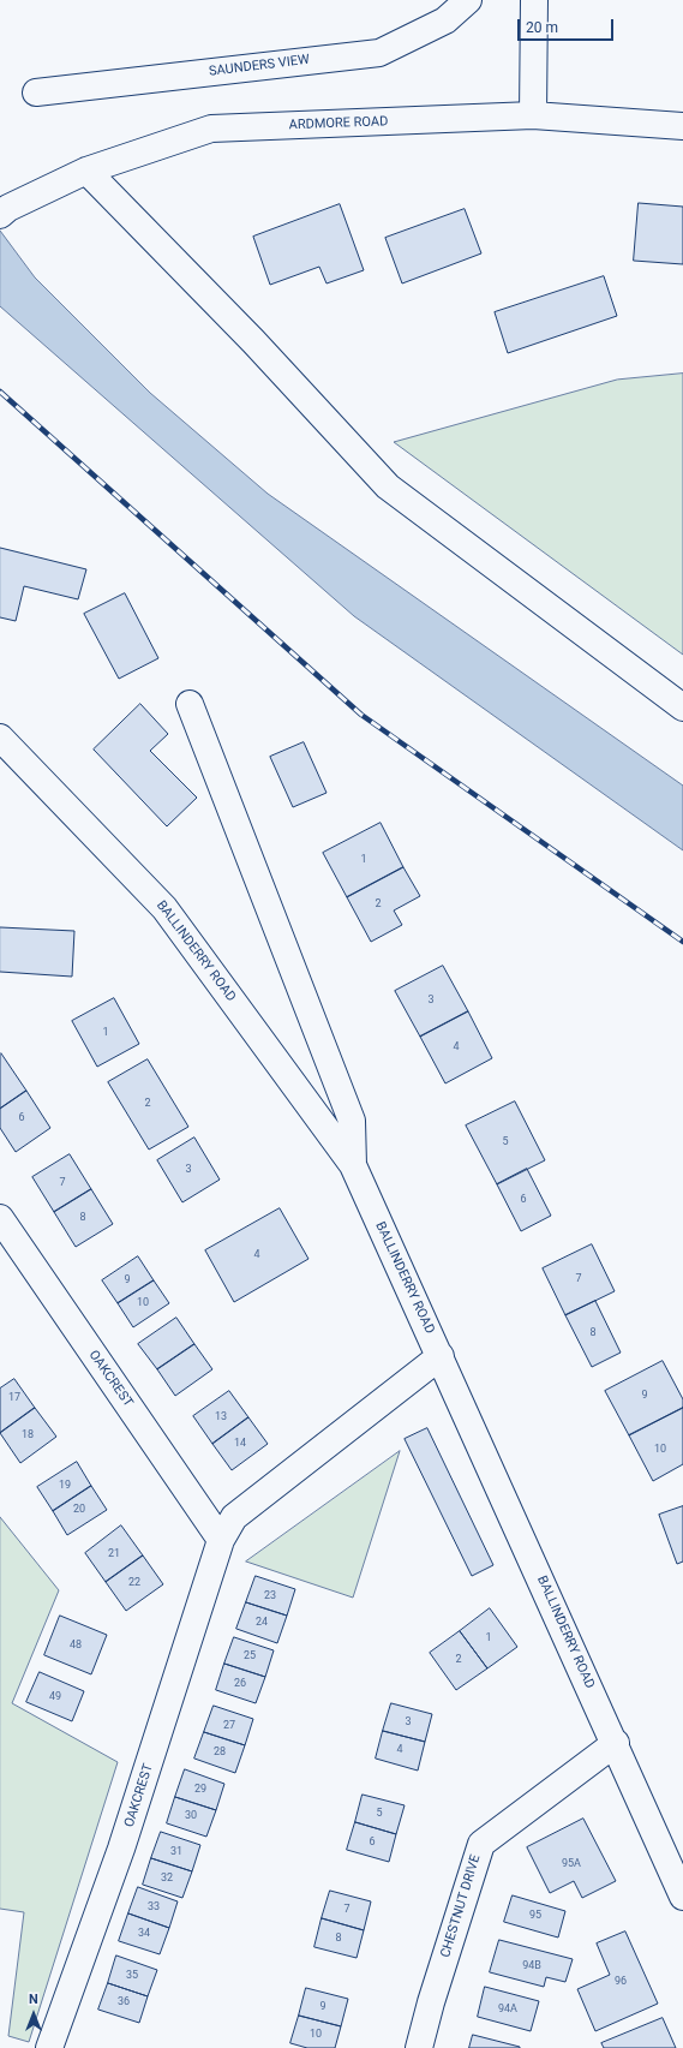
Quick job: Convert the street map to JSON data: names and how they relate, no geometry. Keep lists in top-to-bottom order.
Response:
{
  "streets": {
    "street": [
      "SAUNDERS VIEW",
      "ARDMORE ROAD",
      "BALLINDERRY ROAD",
      "OAKCREST",
      "CHESTNUT DRIVE"
    ]
  },
  "crossings": [
    ["BALLINDERRY ROAD", "OAKCREST"],
    ["BALLINDERRY ROAD", "CHESTNUT DRIVE"]
  ],
  "house_numbers": [
    "1",
    "2",
    "3",
    "1",
    "4",
    "2",
    "6",
    "5",
    "3",
    "7",
    "6",
    "8",
    "4",
    "7",
    "9",
    "10",
    "8",
    "9",
    "17",
    "13",
    "18",
    "14",
    "10",
    "19",
    "20",
    "21",
    "22",
    "23",
    "24",
    "1",
    "48",
    "25",
    "2",
    "26",
    "49",
    "3",
    "27",
    "4",
    "28",
    "29",
    "5",
    "30",
    "6",
    "31",
    "95A",
    "32",
    "33",
    "7",
    "95",
    "34",
    "8",
    "94B",
    "35",
    "96",
    "36",
    "9",
    "94A",
    "10"
  ],
  "scale_bar": "20 m",
  "north": "top"
}
